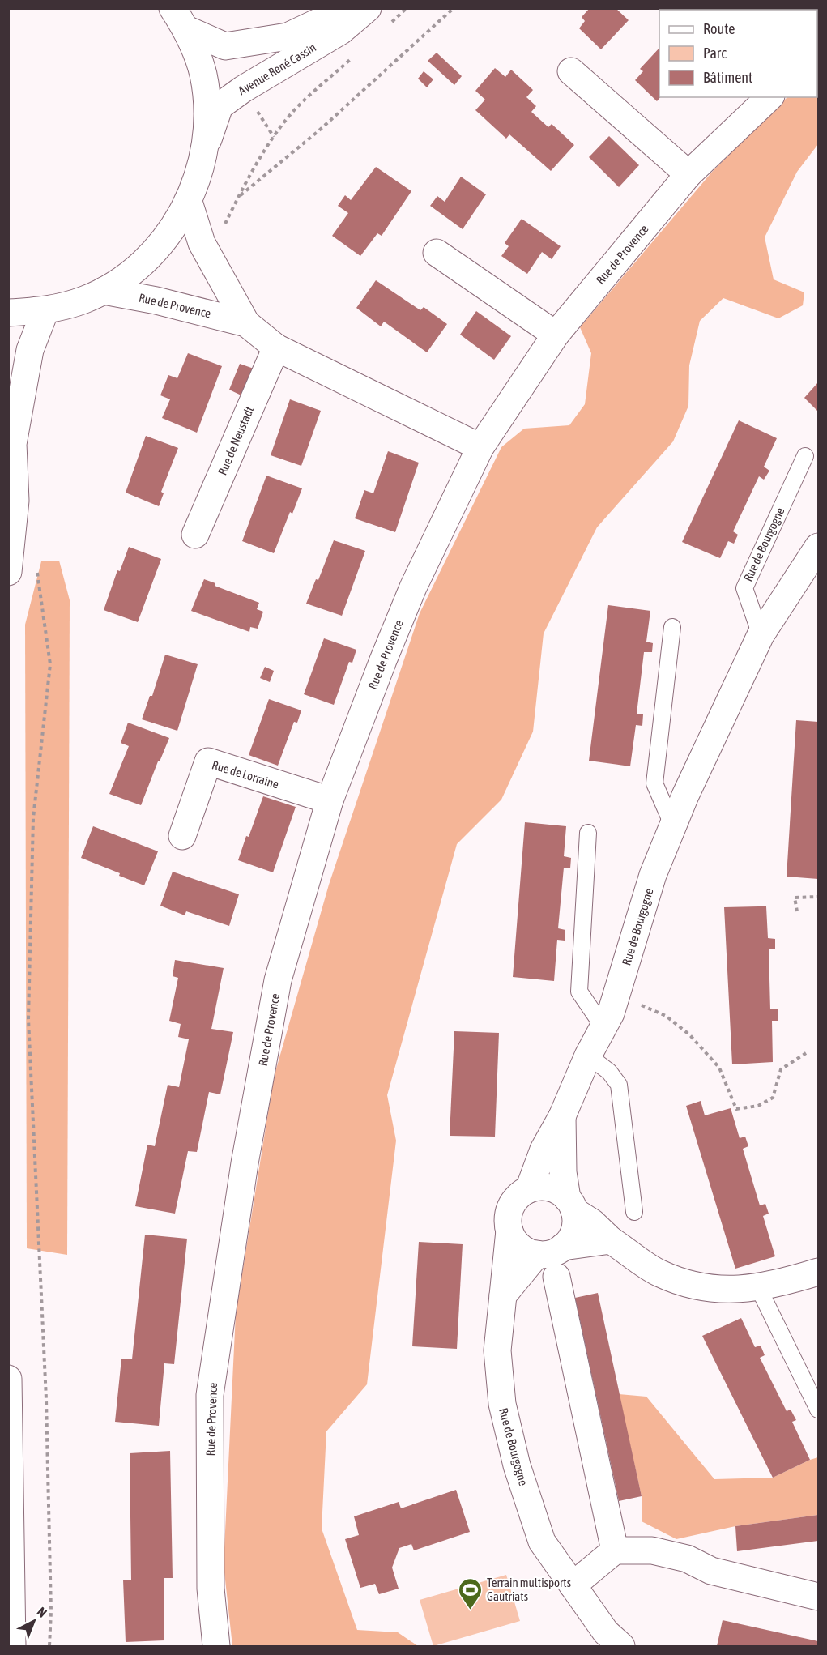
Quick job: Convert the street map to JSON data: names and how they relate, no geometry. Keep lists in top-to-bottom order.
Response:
{
  "streets": {
    "street": [
      "Avenue René Cassin",
      "Rue de Provence",
      "Rue de Neustadt",
      "Rue de Bourgogne",
      "Rue de Lorraine"
    ]
  },
  "crossings": [
    ["Rue de Provence", "Rue de Neustadt"],
    ["Rue de Provence", "Rue de Lorraine"]
  ],
  "places": {
    "sports": ["Terrain multisports Gautriats"]
  },
  "legend": ["Route", "Parc", "Bâtiment"],
  "north": "top right"
}
